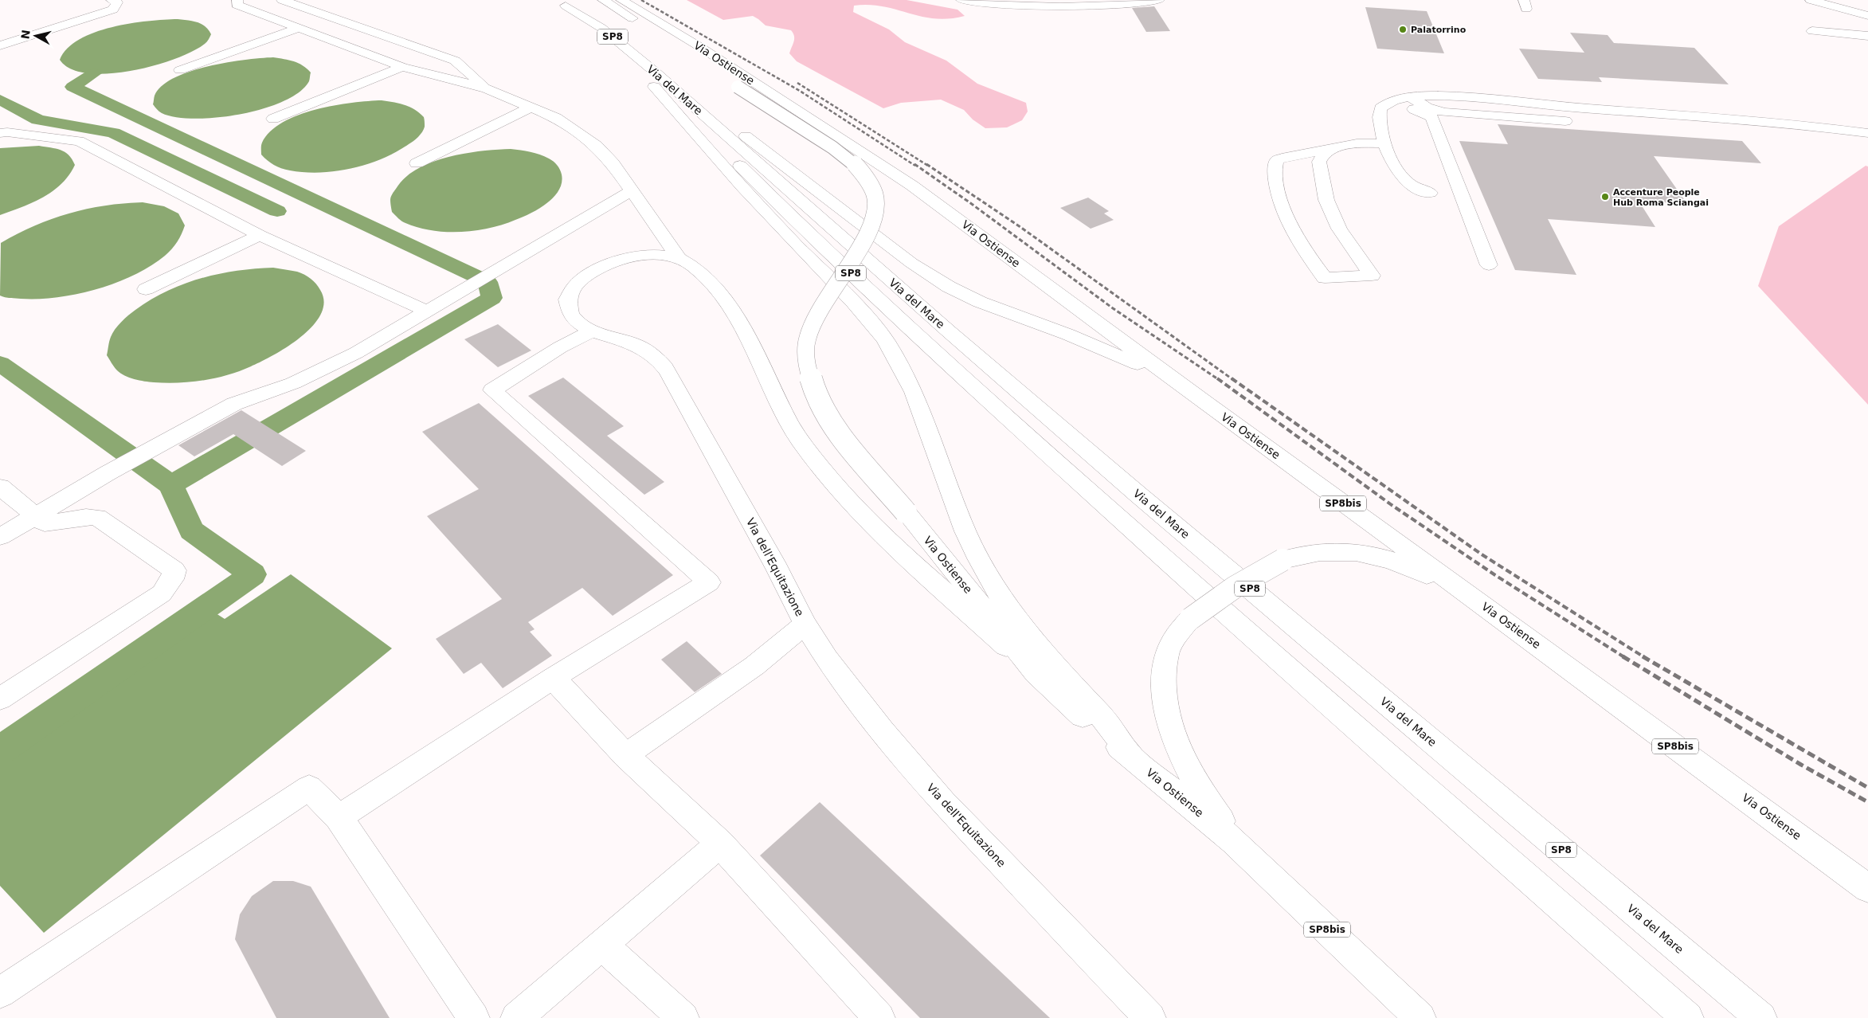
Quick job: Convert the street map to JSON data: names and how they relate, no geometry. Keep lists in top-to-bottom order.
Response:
{
  "streets": {
    "main road": [
      "SP8",
      "Via Ostiense",
      "Via del Mare",
      "SP8bis",
      "Via dell'Equitazione"
    ]
  },
  "crossings": [
    ["Via Ostiense", "Via dell'Equitazione"]
  ],
  "places": ["Palatorrino", "Accenture People Hub Roma Sciangai"],
  "north": "left"
}
